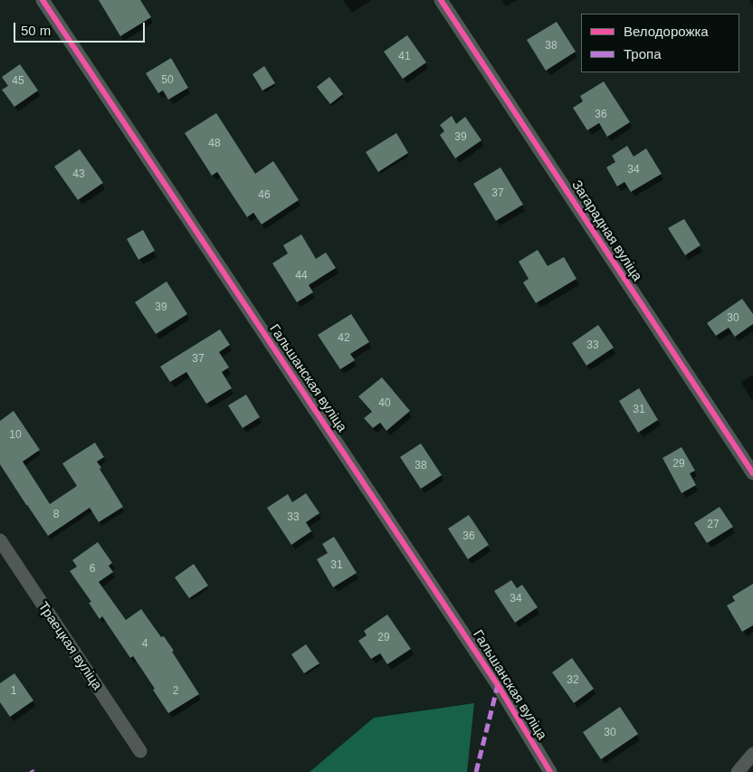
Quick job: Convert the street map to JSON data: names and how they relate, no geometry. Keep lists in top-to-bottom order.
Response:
{
  "streets": {
    "street": ["Загарадная вуліца", "Гальшанская вуліца", "Траецкая вуліца"]
  },
  "house_numbers": [
    "38",
    "41",
    "50",
    "45",
    "36",
    "39",
    "48",
    "34",
    "43",
    "37",
    "46",
    "44",
    "39",
    "30",
    "42",
    "33",
    "37",
    "40",
    "31",
    "10",
    "29",
    "38",
    "8",
    "33",
    "27",
    "36",
    "31",
    "6",
    "34",
    "29",
    "4",
    "32",
    "1",
    "2",
    "30"
  ],
  "legend": ["Велодорожка", "Тропа"],
  "scale_bar": "50 m"
}
